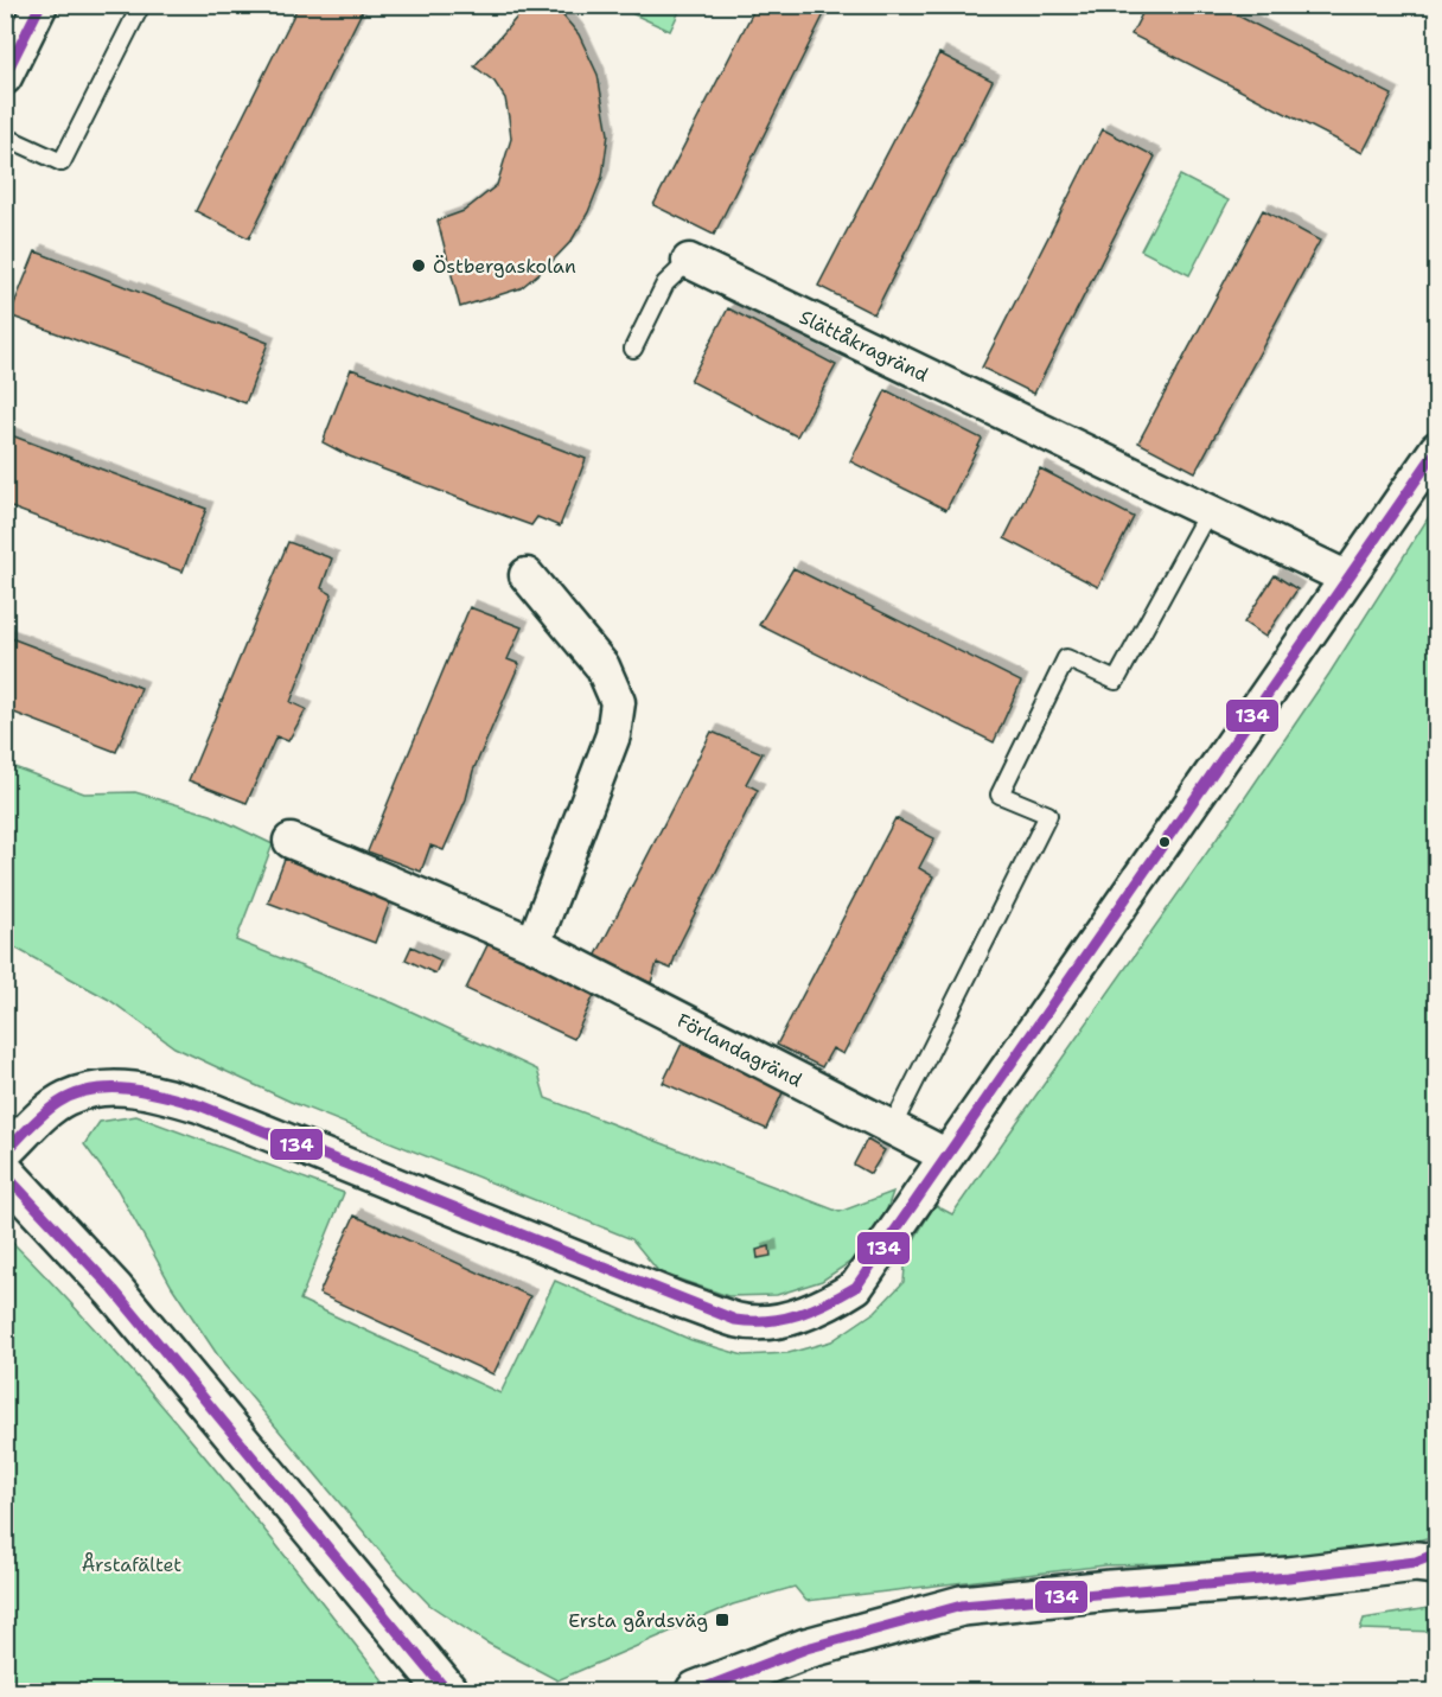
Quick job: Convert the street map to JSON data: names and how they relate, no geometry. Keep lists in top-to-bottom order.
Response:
{
  "streets": {
    "street": ["Slättåkragränd", "Förlandagränd"]
  },
  "parks": ["Årstafältet"],
  "places": {
    "other": ["Östbergaskolan"],
    "transit": ["Ersta gårdsväg"]
  },
  "lines": ["transit line 134"]
}
